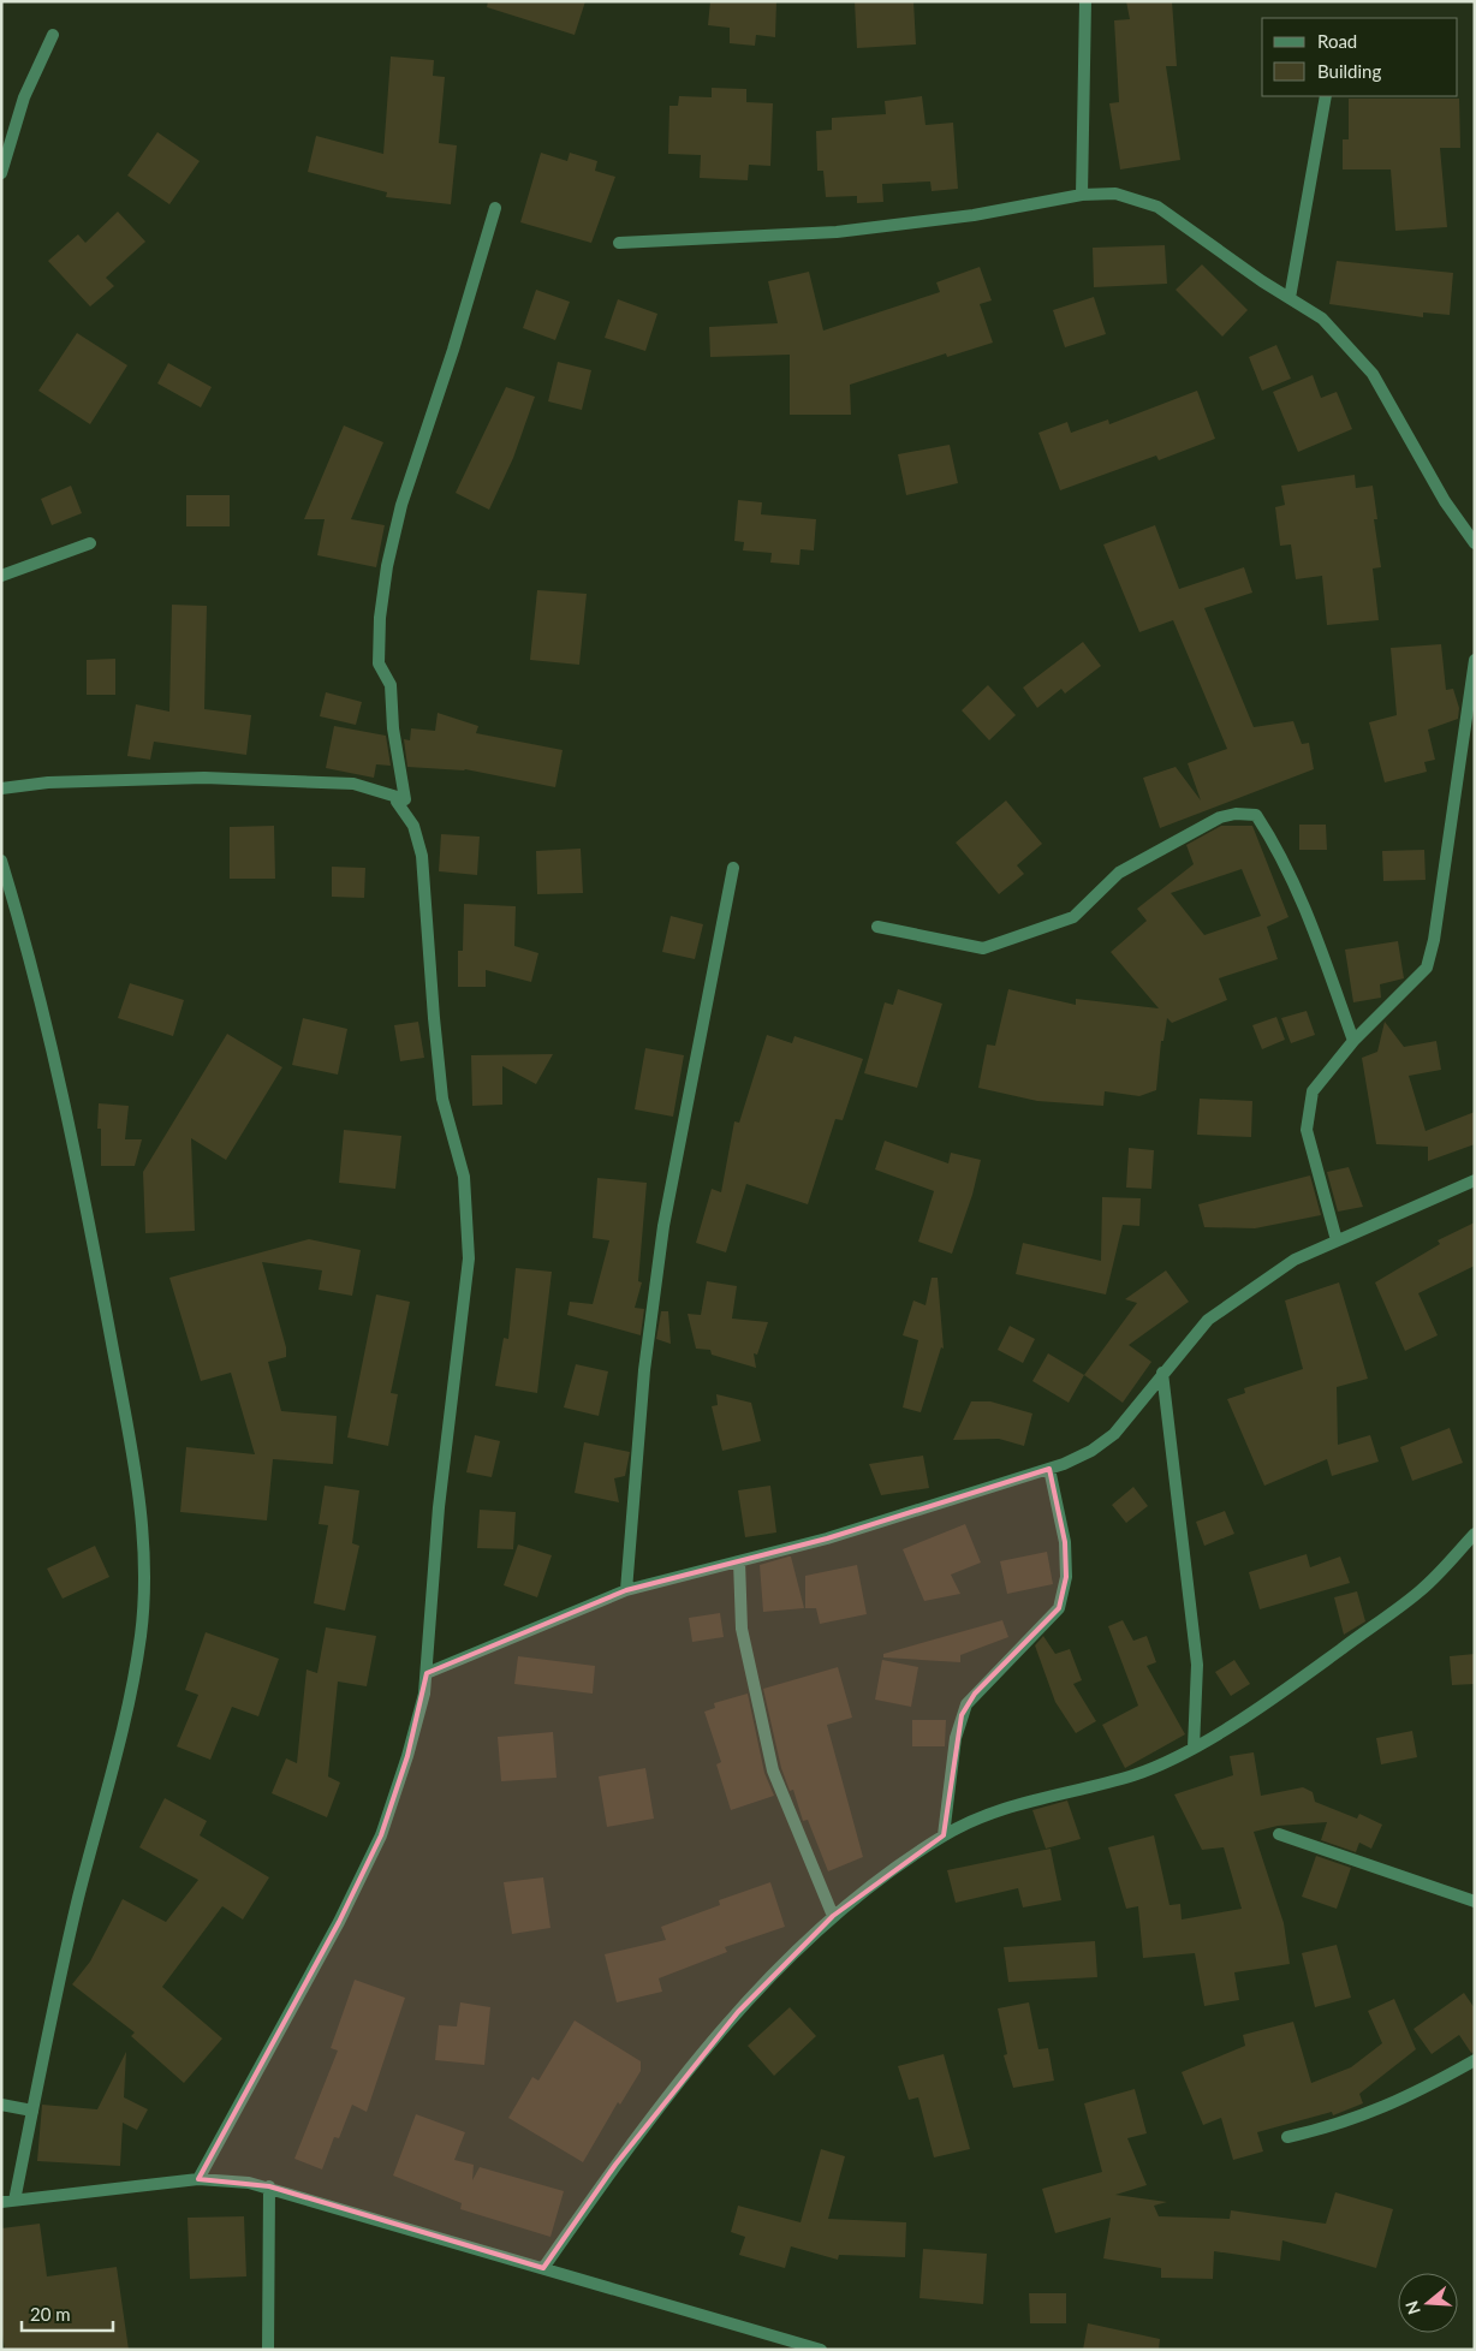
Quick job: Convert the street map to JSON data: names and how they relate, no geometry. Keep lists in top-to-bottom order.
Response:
{
  "legend": ["Road", "Building"],
  "scale_bar": "20 m",
  "north": "left"
}
